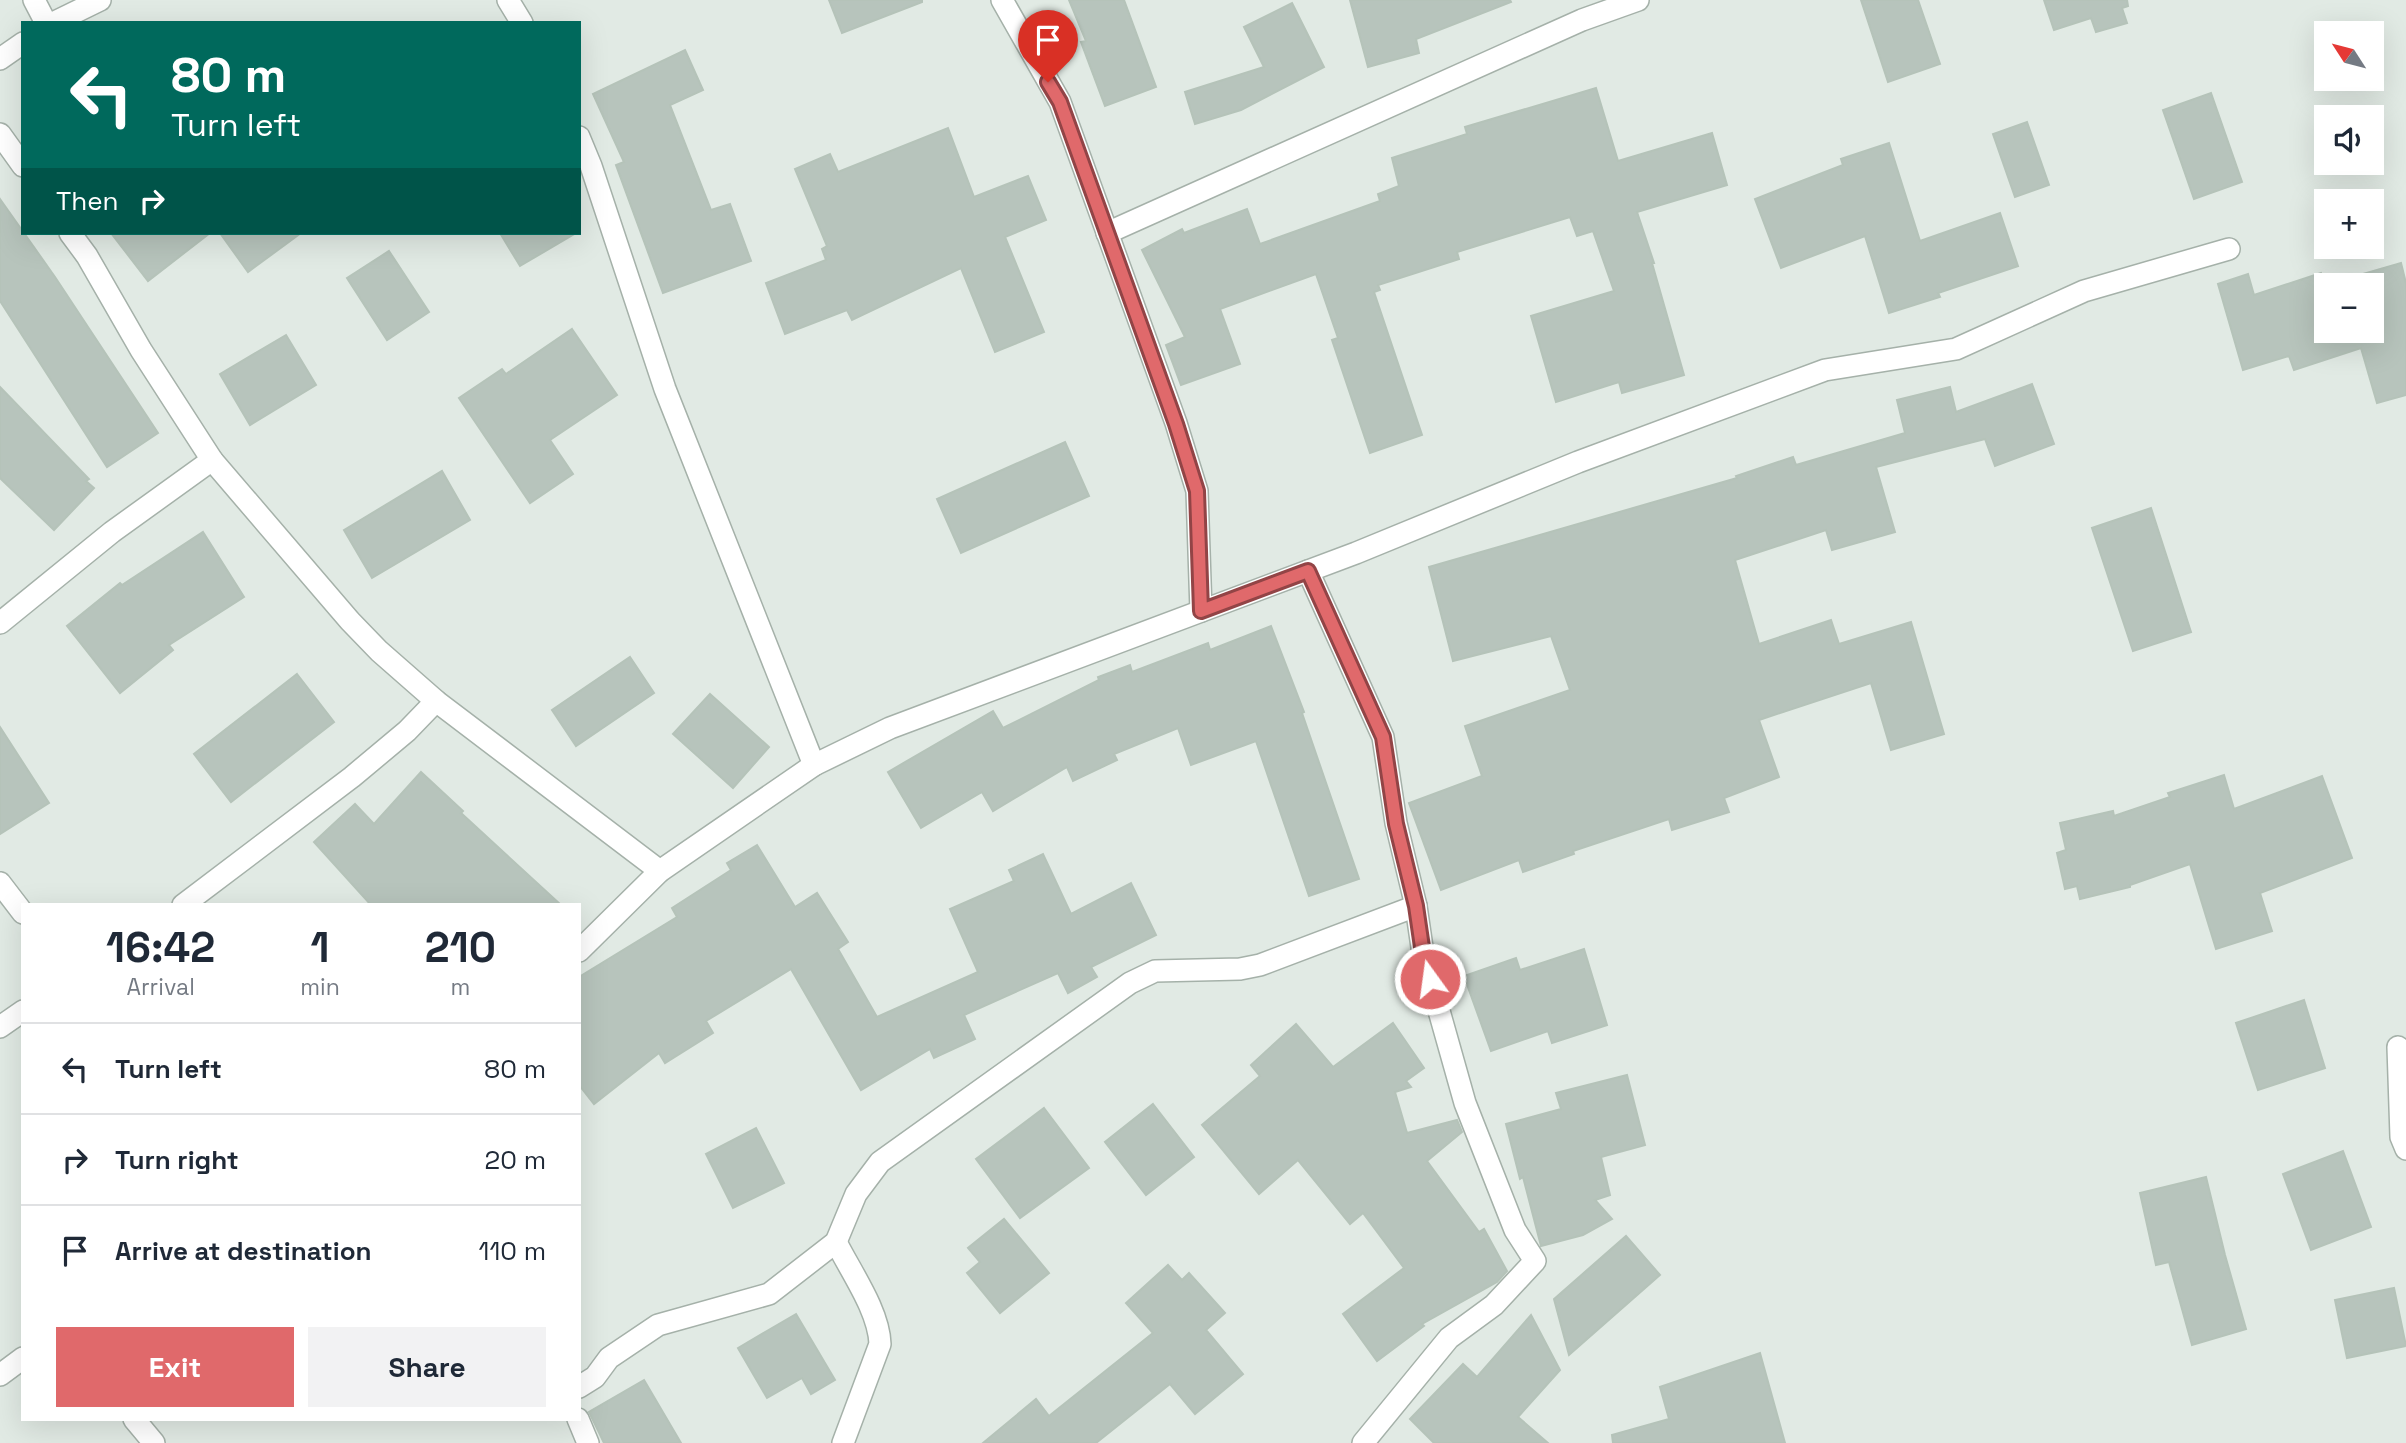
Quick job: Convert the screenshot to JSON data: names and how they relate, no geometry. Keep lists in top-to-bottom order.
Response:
{
  "north": "top left",
  "page": {
    "map_buttons": ["+", "−"],
    "turn": ["80 m", "Turn left"],
    "then": "Then",
    "eta": [
      "16:42",
      "Arrival",
      "1",
      "min",
      "210",
      "m"
    ],
    "list": [
      {
        "name": "Turn left",
        "value": "80 m"
      },
      {
        "name": "Turn right",
        "value": "20 m"
      },
      {
        "name": "Arrive at destination",
        "value": "110 m"
      }
    ],
    "buttons": ["Exit", "Share"]
  }
}
